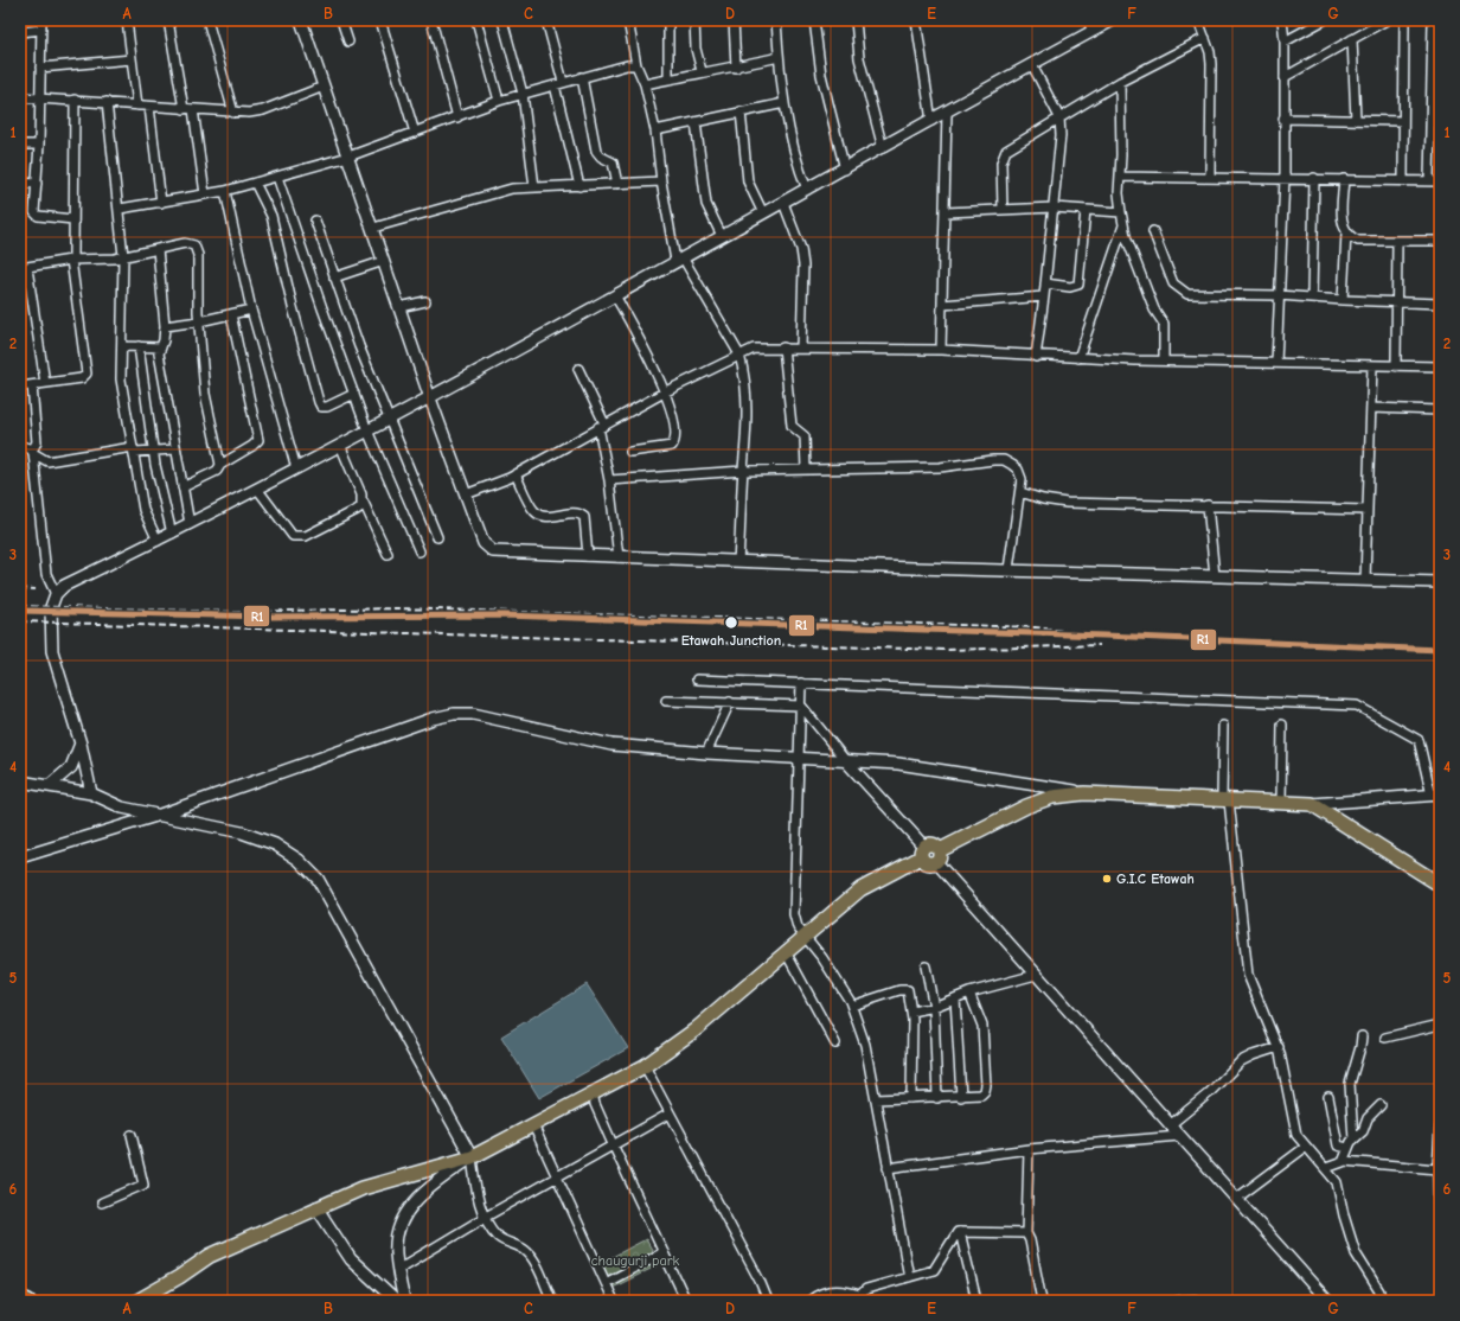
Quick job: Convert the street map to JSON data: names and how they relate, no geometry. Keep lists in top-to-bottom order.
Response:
{
  "parks": ["chaugurji park"],
  "places": ["Etawah Junction", "G.I.C Etawah"],
  "lines": ["transit line R1"],
  "grid": {
    "columns": [
      "A",
      "B",
      "C",
      "D",
      "E",
      "F",
      "G"
    ],
    "rows": [
      "1",
      "2",
      "3",
      "4",
      "5",
      "6"
    ]
  }
}
